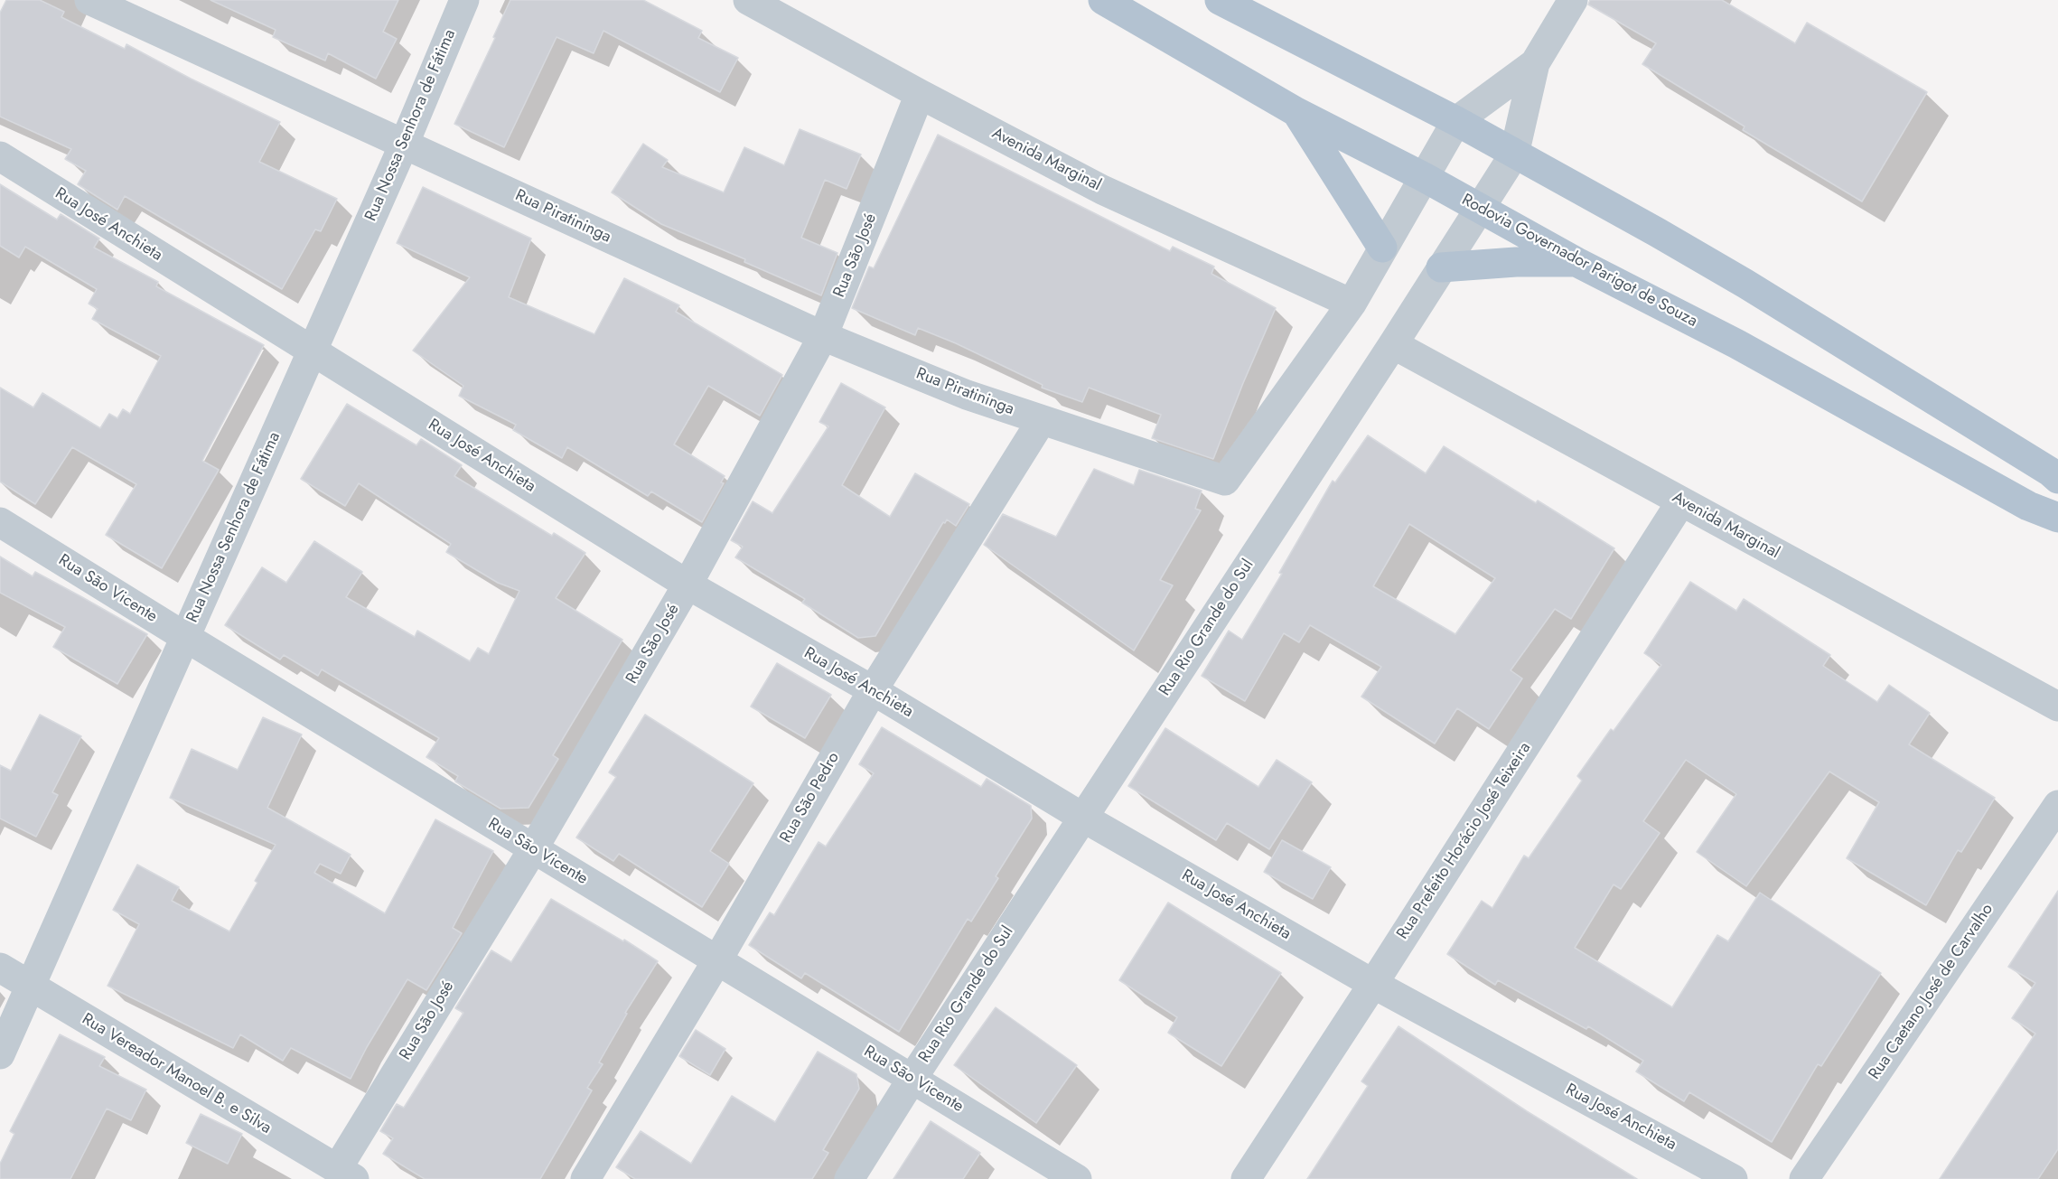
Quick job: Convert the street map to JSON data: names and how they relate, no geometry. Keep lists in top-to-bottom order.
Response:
{
  "streets": {
    "main road": ["Rodovia Governador Parigot de Souza"],
    "street": [
      "Rua Nossa Senhora de Fátima",
      "Avenida Marginal",
      "Rua Piratininga",
      "Rua José Anchieta",
      "Rua São José",
      "Rua São Vicente",
      "Rua Rio Grande do Sul",
      "Rua São Pedro",
      "Rua Prefeito Horácio José Teixeira",
      "Rua Caetano José de Carvalho",
      "Rua Vereador Manoel B. e Silva"
    ]
  },
  "crossings": [
    ["Rua Nossa Senhora de Fátima", "Rua Piratininga"],
    ["Rua Nossa Senhora de Fátima", "Rua José Anchieta"],
    ["Rua Nossa Senhora de Fátima", "Rua São Vicente"],
    ["Rua Nossa Senhora de Fátima", "Rua Vereador Manoel B. e Silva"],
    ["Avenida Marginal", "Rua Piratininga"],
    ["Avenida Marginal", "Rua São José"],
    ["Avenida Marginal", "Rua Rio Grande do Sul"],
    ["Avenida Marginal", "Rua Prefeito Horácio José Teixeira"],
    ["Rua Piratininga", "Rua São José"],
    ["Rua Piratininga", "Rua São Pedro"],
    ["Rua José Anchieta", "Rua São José"],
    ["Rua José Anchieta", "Rua Rio Grande do Sul"],
    ["Rua José Anchieta", "Rua São Pedro"],
    ["Rua José Anchieta", "Rua Prefeito Horácio José Teixeira"],
    ["Rua São José", "Rua São Vicente"],
    ["Rua São José", "Rua Vereador Manoel B. e Silva"],
    ["Rodovia Governador Parigot de Souza", "Rua Rio Grande do Sul"],
    ["Rua São Vicente", "Rua Rio Grande do Sul"],
    ["Rua São Vicente", "Rua São Pedro"]
  ]
}
